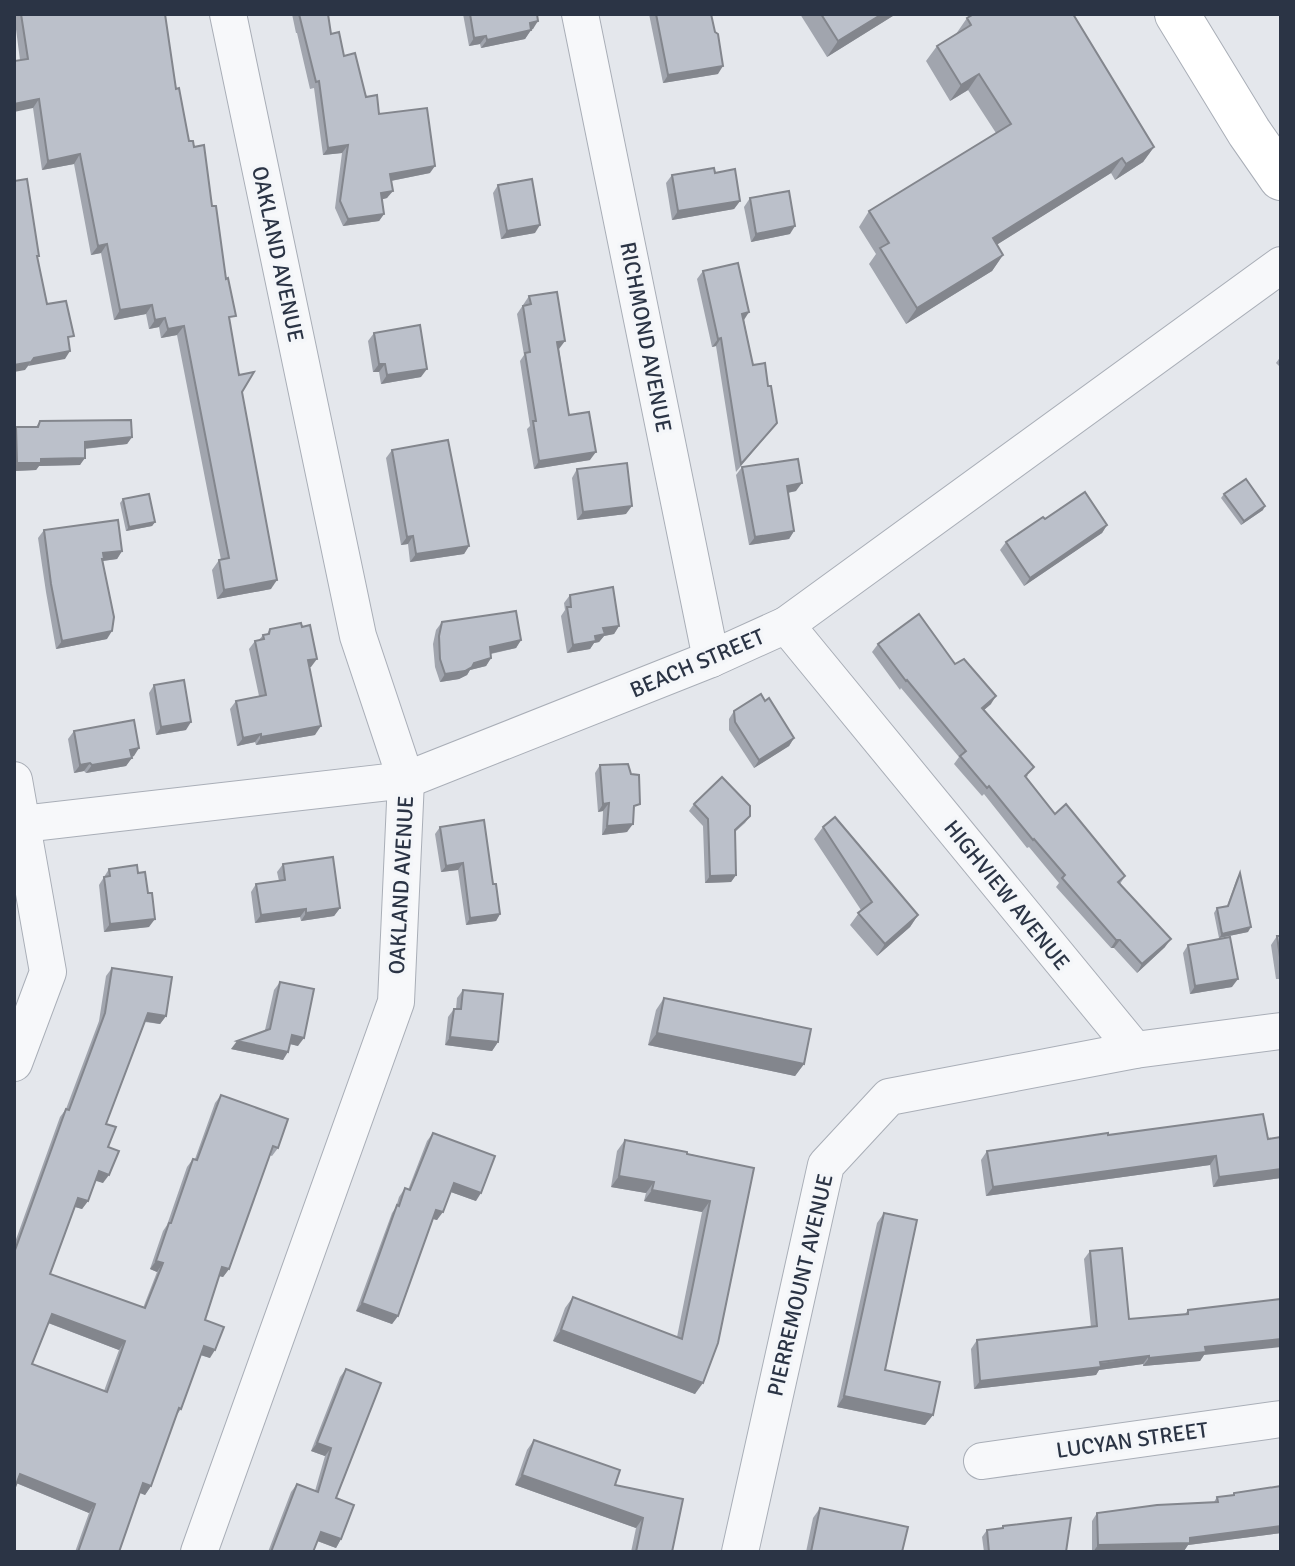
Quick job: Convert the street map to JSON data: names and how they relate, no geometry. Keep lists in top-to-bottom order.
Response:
{
  "streets": {
    "street": [
      "OAKLAND AVENUE",
      "RICHMOND AVENUE",
      "BEACH STREET",
      "HIGHVIEW AVENUE",
      "PIERREMOUNT AVENUE",
      "LUCYAN STREET"
    ]
  },
  "crossings": [
    ["OAKLAND AVENUE", "BEACH STREET"],
    ["RICHMOND AVENUE", "BEACH STREET"],
    ["BEACH STREET", "HIGHVIEW AVENUE"],
    ["HIGHVIEW AVENUE", "PIERREMOUNT AVENUE"]
  ]
}
